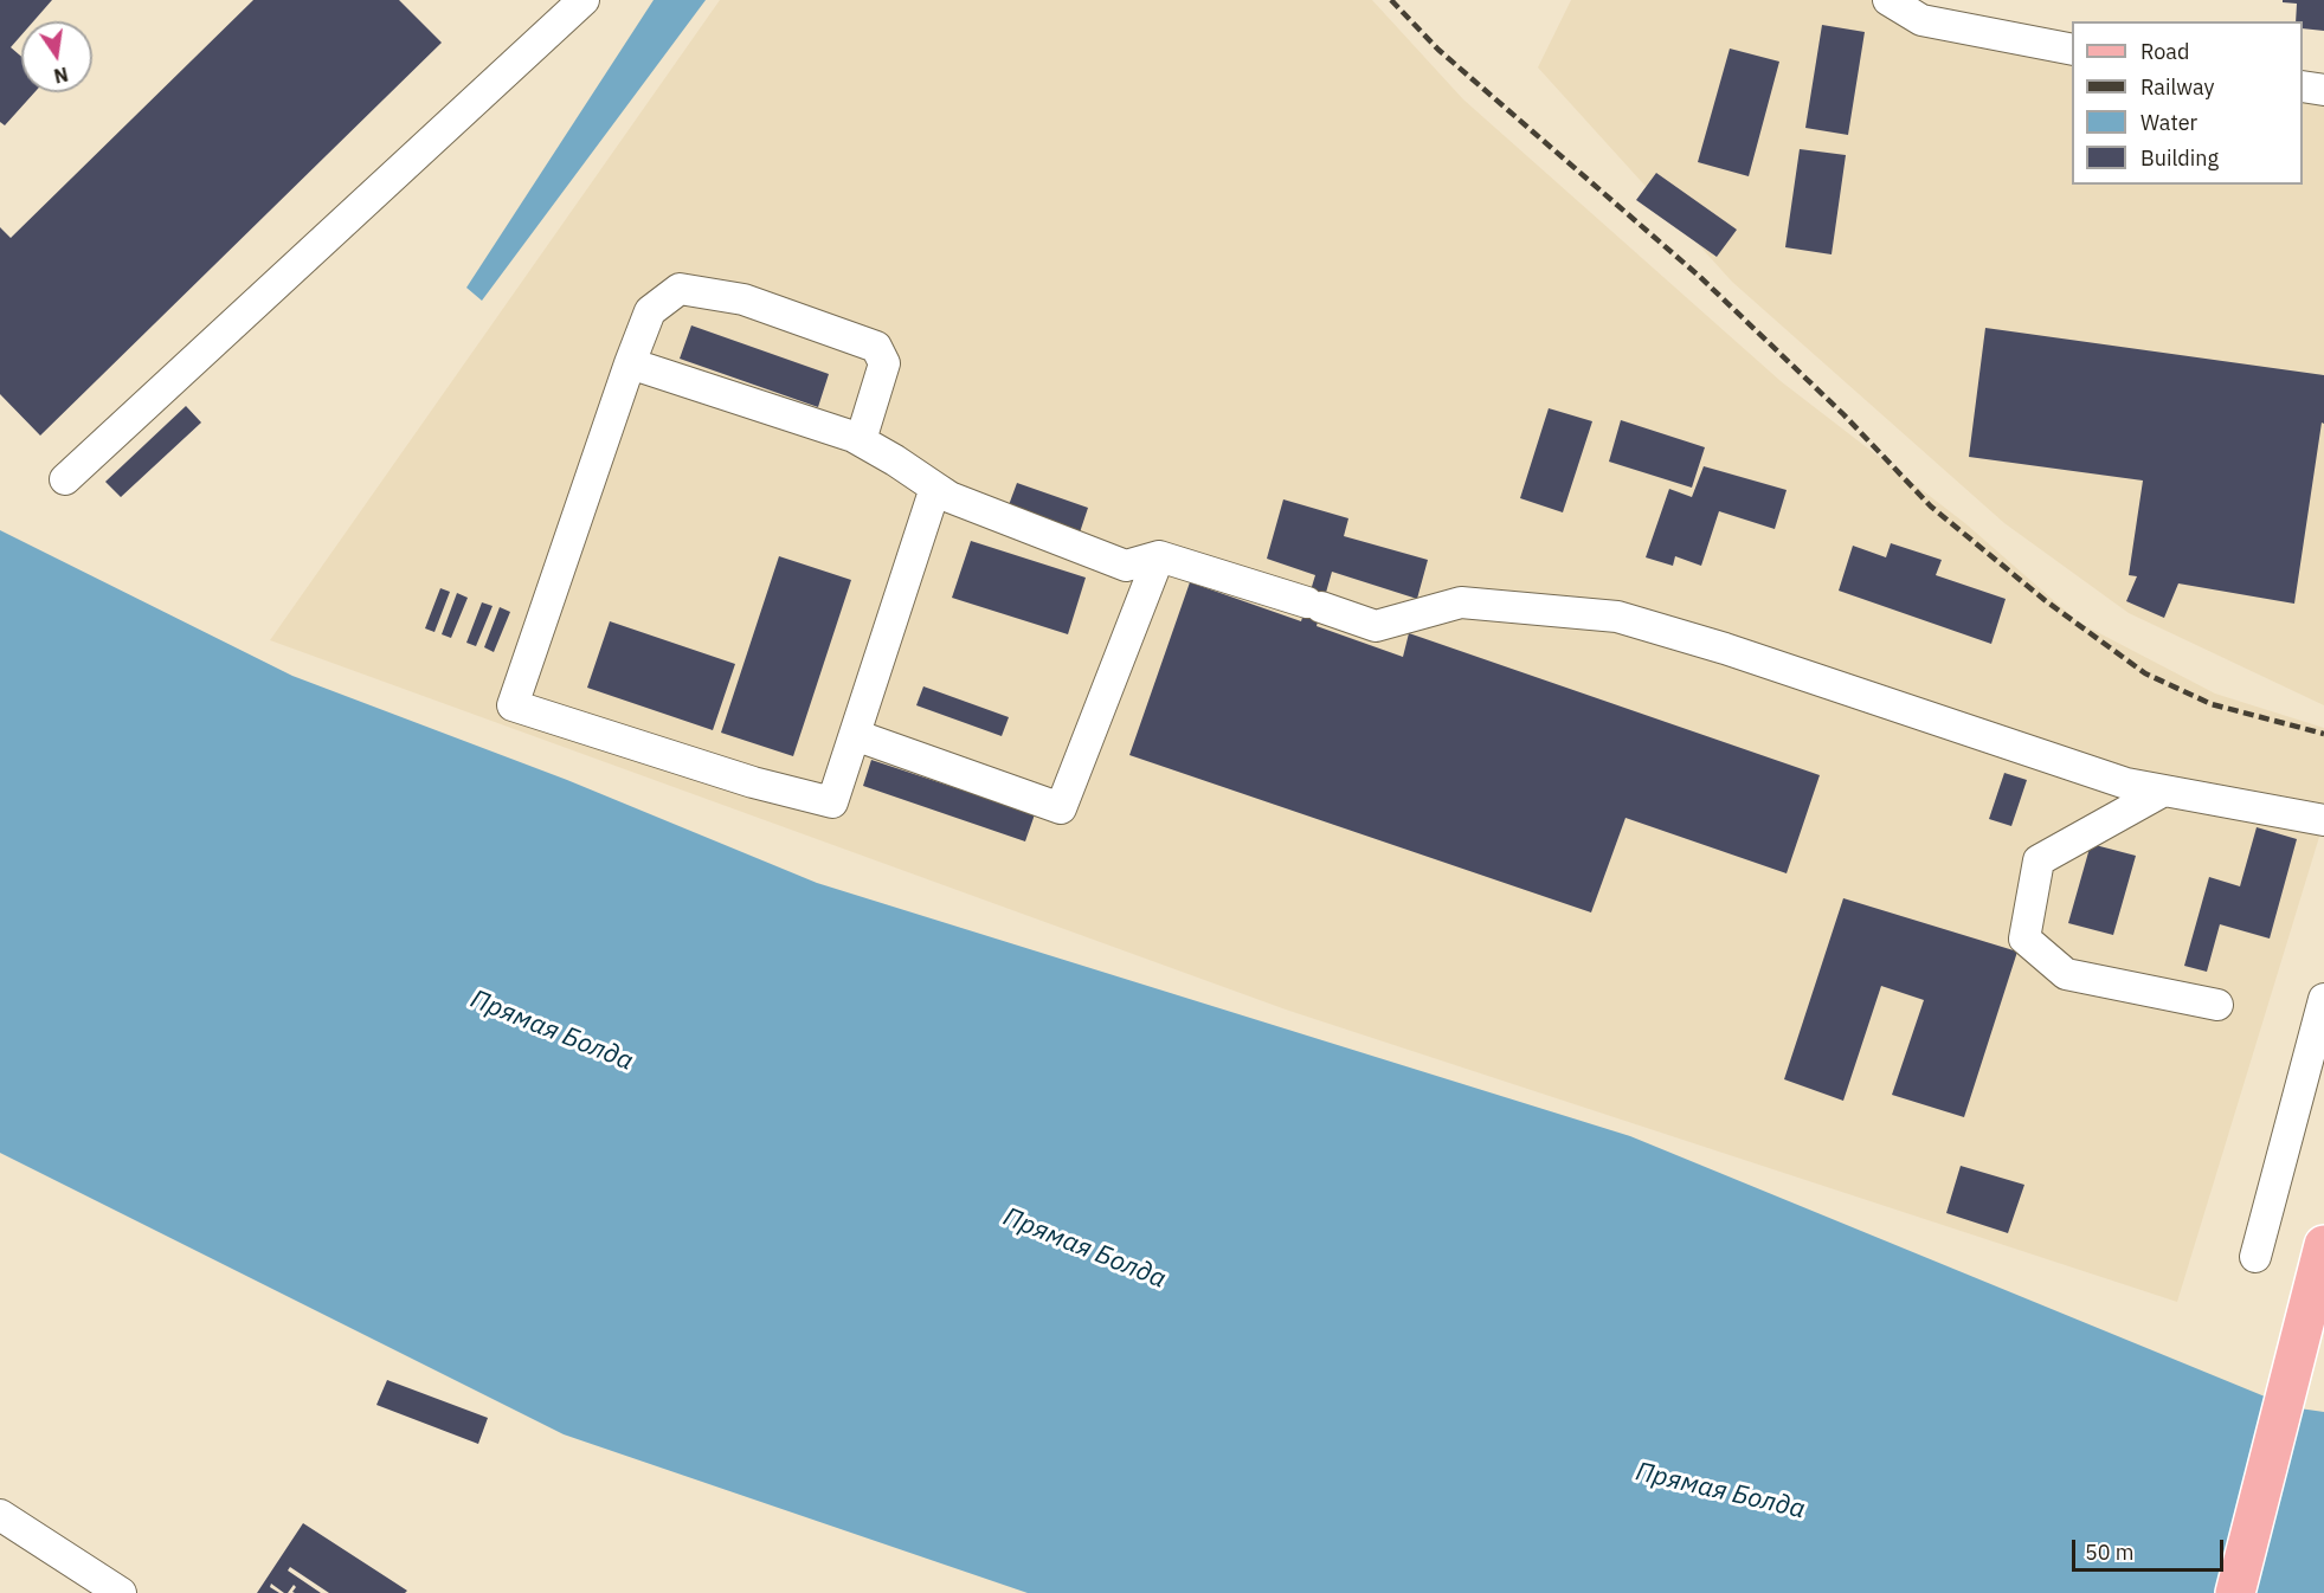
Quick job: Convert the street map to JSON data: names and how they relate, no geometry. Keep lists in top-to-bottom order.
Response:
{
  "water": ["Прямая Болда"],
  "legend": [
    "Road",
    "Railway",
    "Water",
    "Building"
  ],
  "scale_bar": "50 m",
  "north": "bottom"
}
